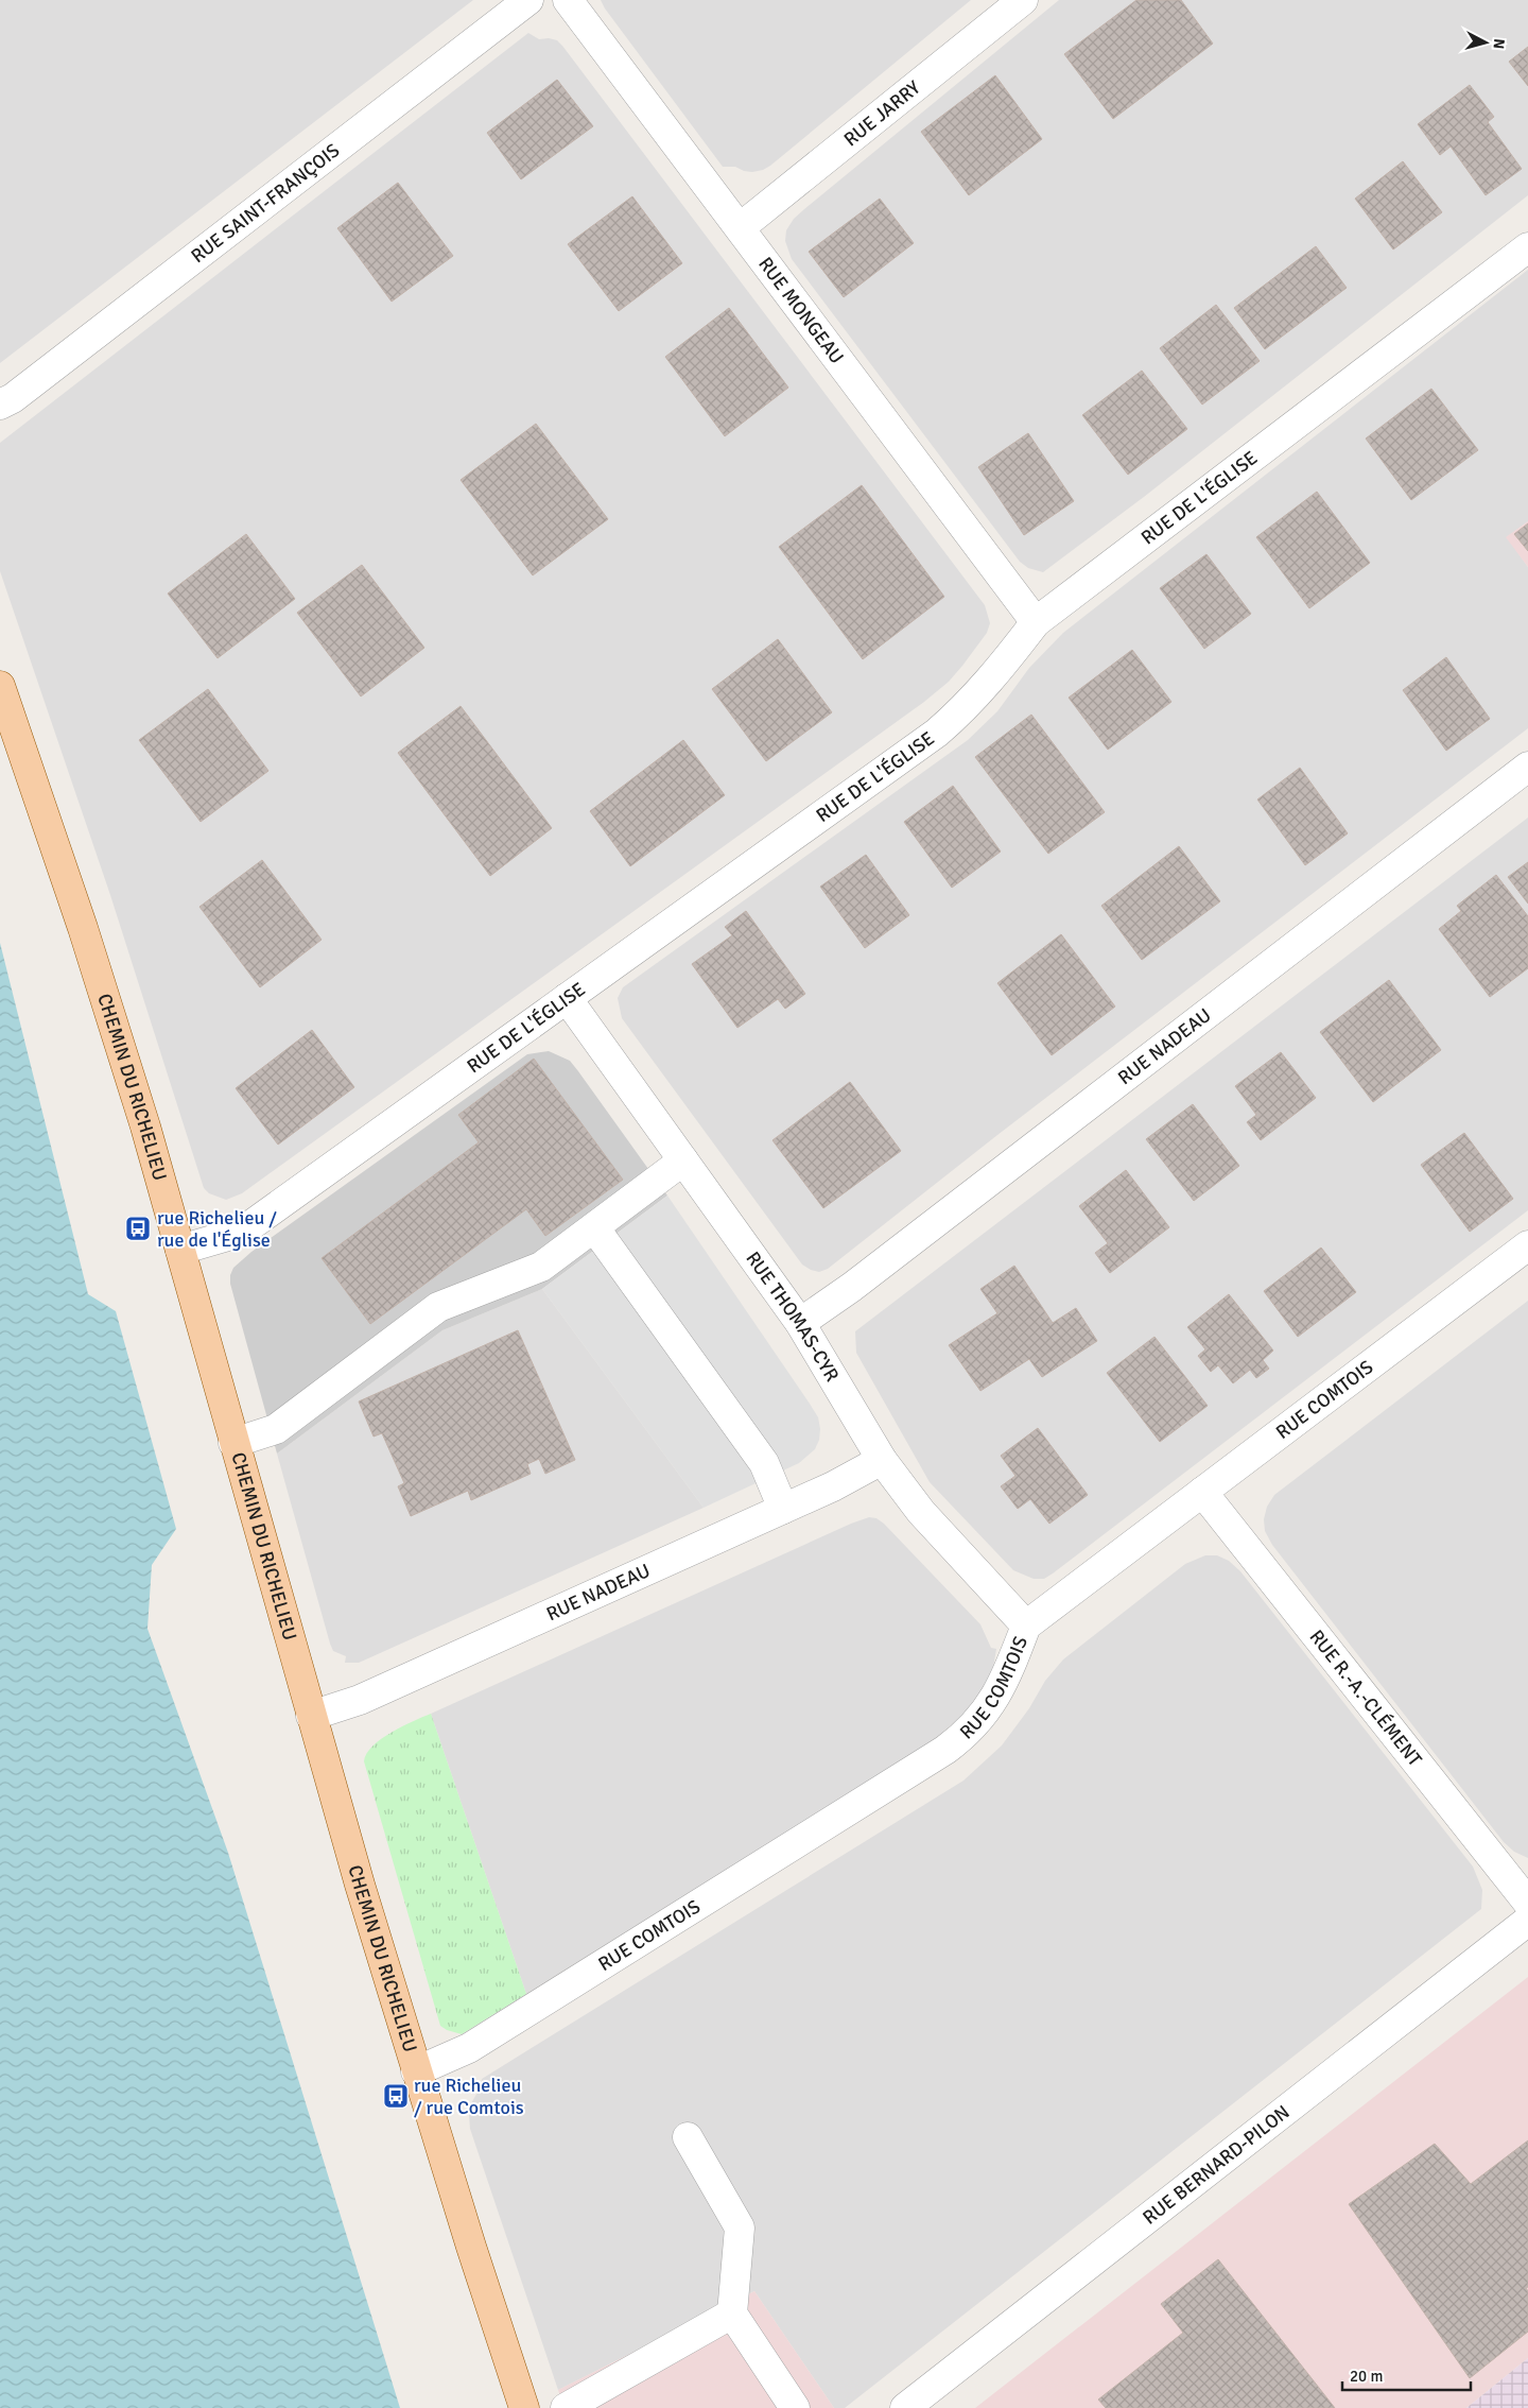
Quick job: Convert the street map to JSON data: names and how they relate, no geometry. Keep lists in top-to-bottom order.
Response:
{
  "streets": {
    "main road": ["CHEMIN DU RICHELIEU"],
    "street": [
      "RUE JARRY",
      "RUE SAINT-FRANÇOIS",
      "RUE MONGEAU",
      "RUE DE L'ÉGLISE",
      "RUE NADEAU",
      "RUE THOMAS-CYR",
      "RUE COMTOIS",
      "RUE R.-A.-CLÉMENT",
      "RUE BERNARD-PILON"
    ]
  },
  "crossings": [
    ["RUE JARRY", "RUE MONGEAU"],
    ["RUE MONGEAU", "RUE DE L'ÉGLISE"],
    ["RUE DE L'ÉGLISE", "CHEMIN DU RICHELIEU"],
    ["RUE DE L'ÉGLISE", "RUE THOMAS-CYR"],
    ["RUE NADEAU", "CHEMIN DU RICHELIEU"],
    ["RUE NADEAU", "RUE THOMAS-CYR"],
    ["CHEMIN DU RICHELIEU", "RUE COMTOIS"],
    ["RUE THOMAS-CYR", "RUE COMTOIS"],
    ["RUE COMTOIS", "RUE R.-A.-CLÉMENT"]
  ],
  "places": {
    "bus stop": ["rue Richelieu / rue de l'Église", "rue Richelieu / rue Comtois"]
  },
  "scale_bar": "20 m",
  "north": "right"
}
